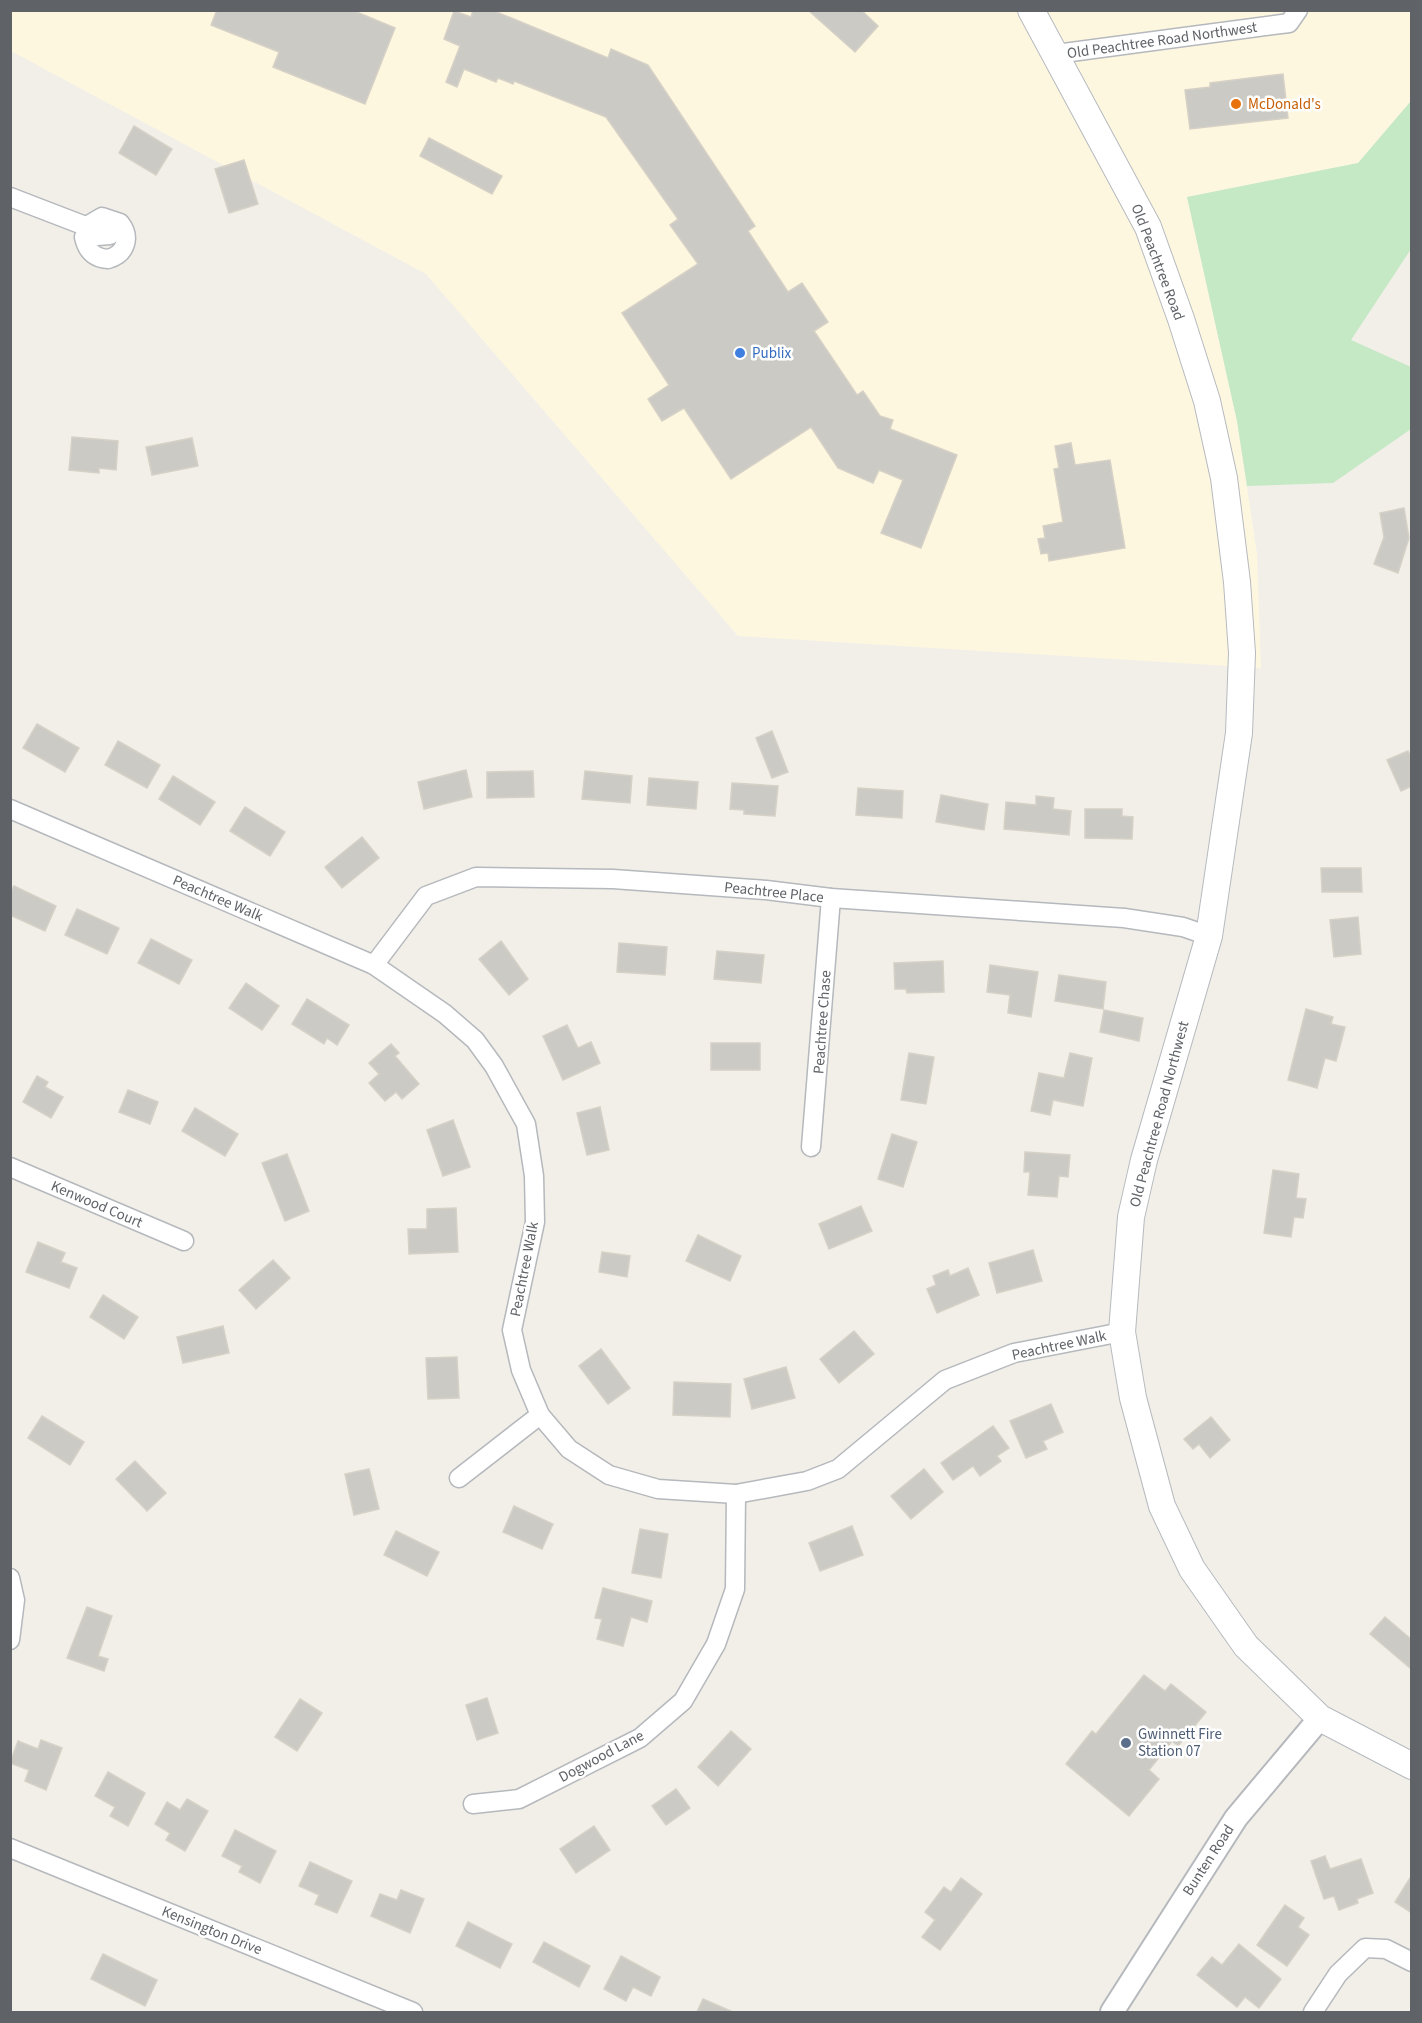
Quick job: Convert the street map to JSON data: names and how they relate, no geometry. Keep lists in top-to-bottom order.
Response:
{
  "streets": {
    "main road": ["Old Peachtree Road Northwest", "Old Peachtree Road"],
    "street": [
      "Peachtree Place",
      "Peachtree Walk",
      "Peachtree Chase",
      "Kenwood Court",
      "Dogwood Lane",
      "Bunten Road",
      "Kensington Drive"
    ]
  },
  "crossings": [
    ["Old Peachtree Road Northwest", "Old Peachtree Road"],
    ["Old Peachtree Road Northwest", "Peachtree Place"],
    ["Old Peachtree Road Northwest", "Peachtree Walk"],
    ["Old Peachtree Road Northwest", "Bunten Road"],
    ["Peachtree Place", "Peachtree Walk"],
    ["Peachtree Place", "Peachtree Chase"],
    ["Peachtree Walk", "Dogwood Lane"]
  ],
  "places": ["McDonald's", "Publix", "Gwinnett Fire Station 07"]
}
